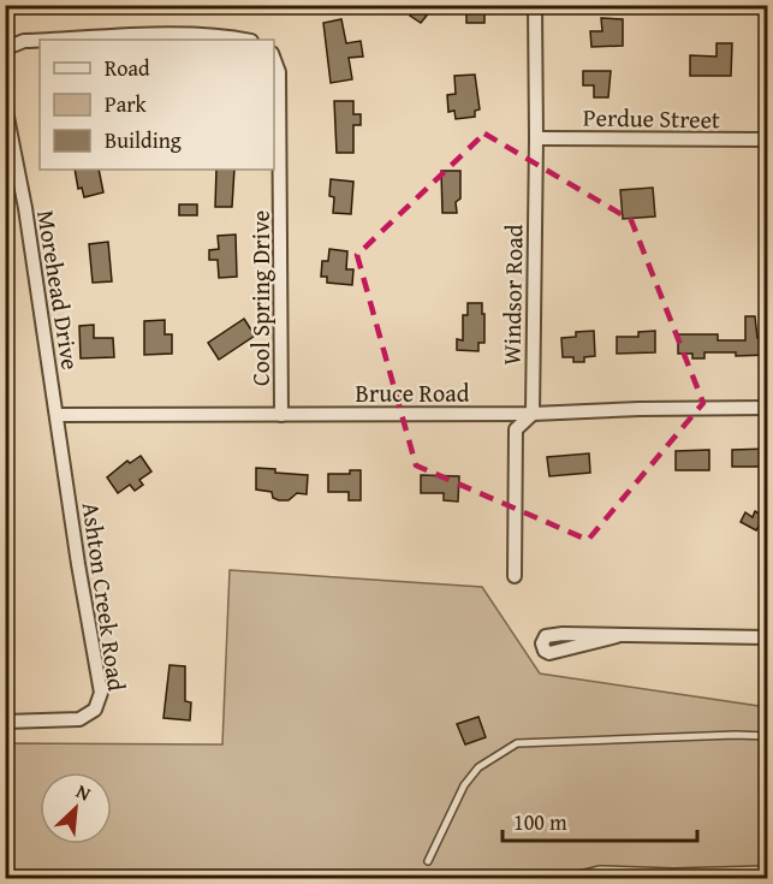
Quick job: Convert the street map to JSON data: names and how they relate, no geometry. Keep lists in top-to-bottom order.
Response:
{
  "streets": {
    "street": [
      "Perdue Street",
      "Morehead Drive",
      "Windsor Road",
      "Cool Spring Drive",
      "Bruce Road",
      "Ashton Creek Road"
    ]
  },
  "crossings": [
    ["Perdue Street", "Windsor Road"],
    ["Morehead Drive", "Bruce Road"],
    ["Morehead Drive", "Ashton Creek Road"],
    ["Windsor Road", "Bruce Road"],
    ["Cool Spring Drive", "Bruce Road"]
  ],
  "legend": ["Road", "Park", "Building"],
  "scale_bar": "100 m",
  "north": "top right"
}
